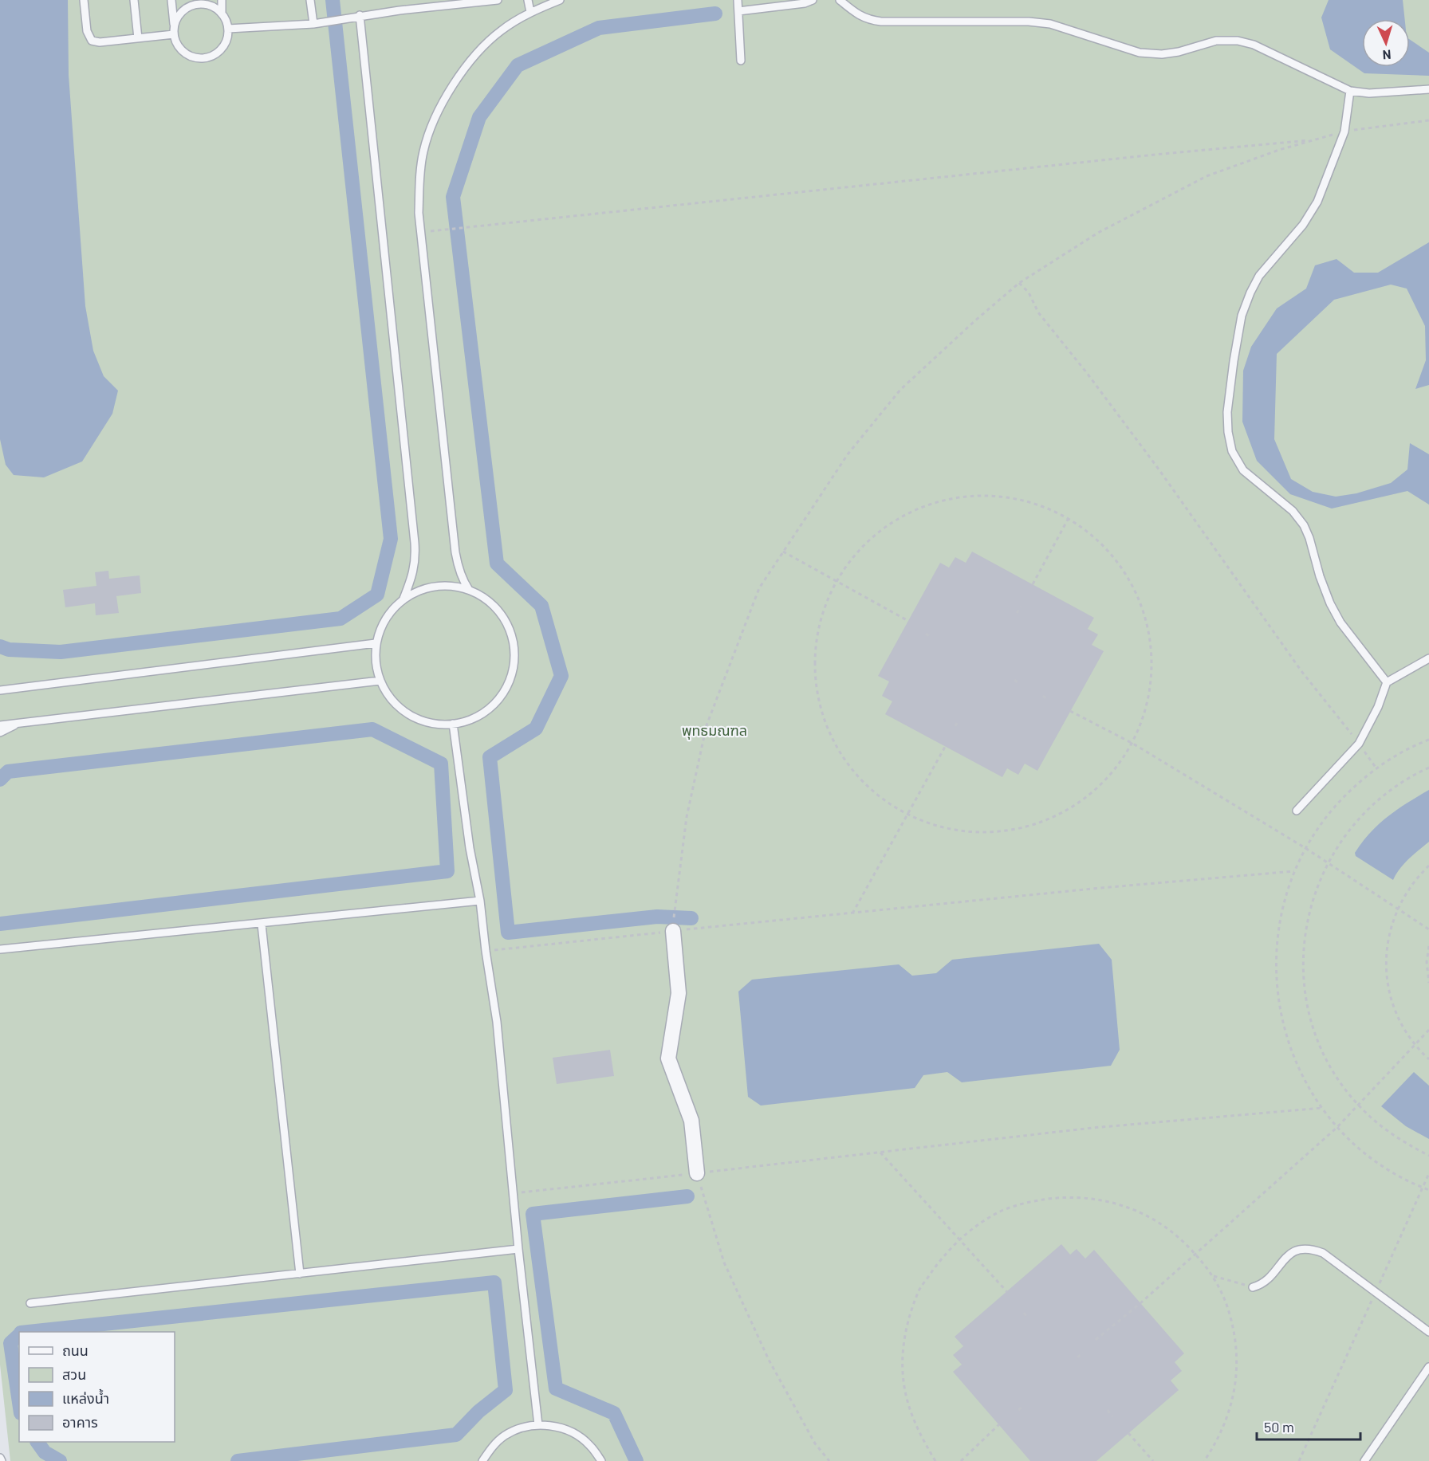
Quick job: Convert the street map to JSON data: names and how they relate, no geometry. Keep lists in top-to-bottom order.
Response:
{
  "parks": ["พุทธมณฑล"],
  "legend": [
    "ถนน",
    "สวน",
    "แหล่งน้ำ",
    "อาคาร"
  ],
  "scale_bar": "50 m",
  "north": "bottom"
}
